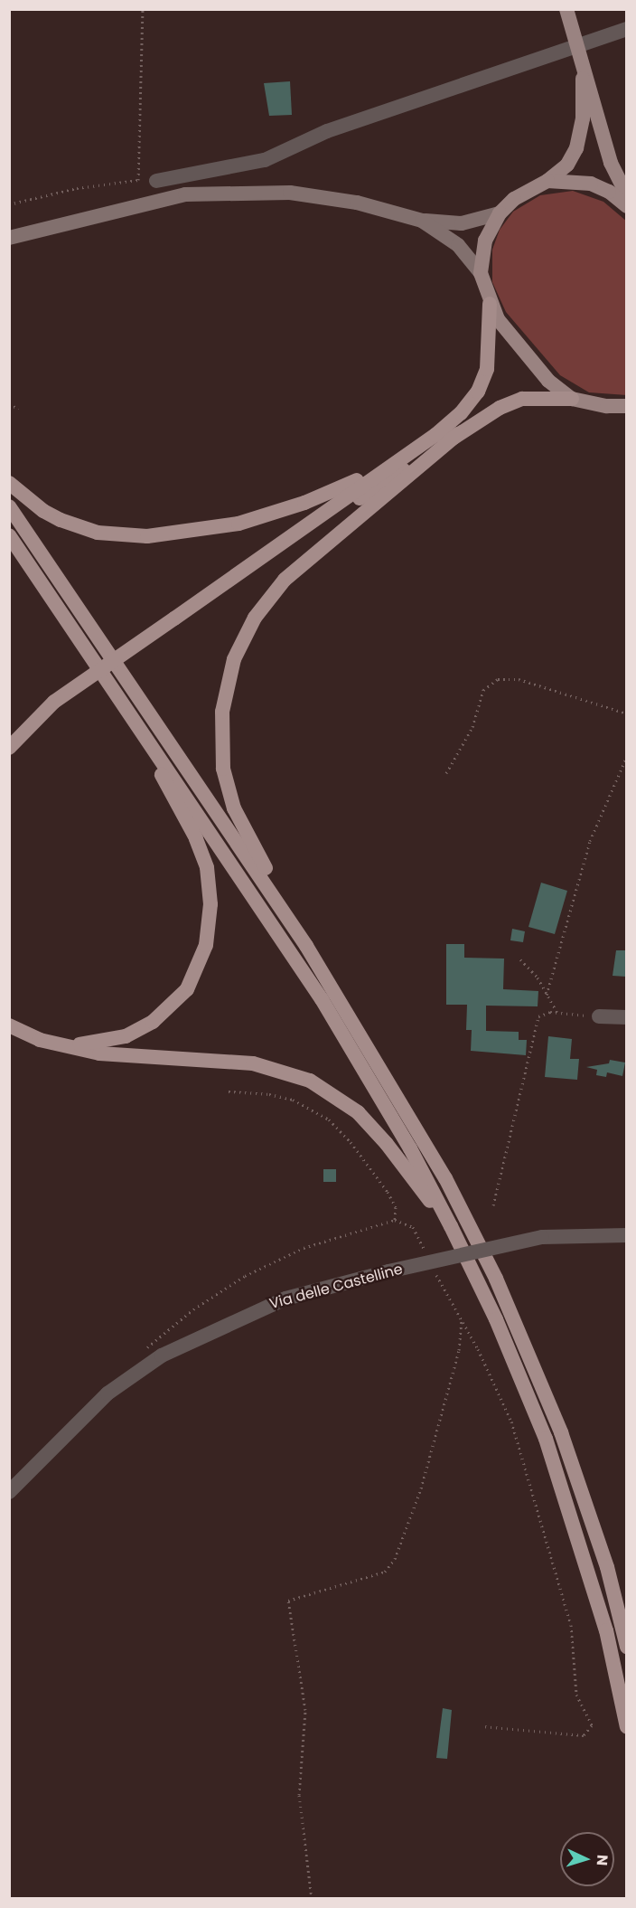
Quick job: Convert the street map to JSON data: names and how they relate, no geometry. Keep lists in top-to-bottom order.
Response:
{
  "streets": {
    "street": ["Via delle Castelline"]
  },
  "north": "right"
}
